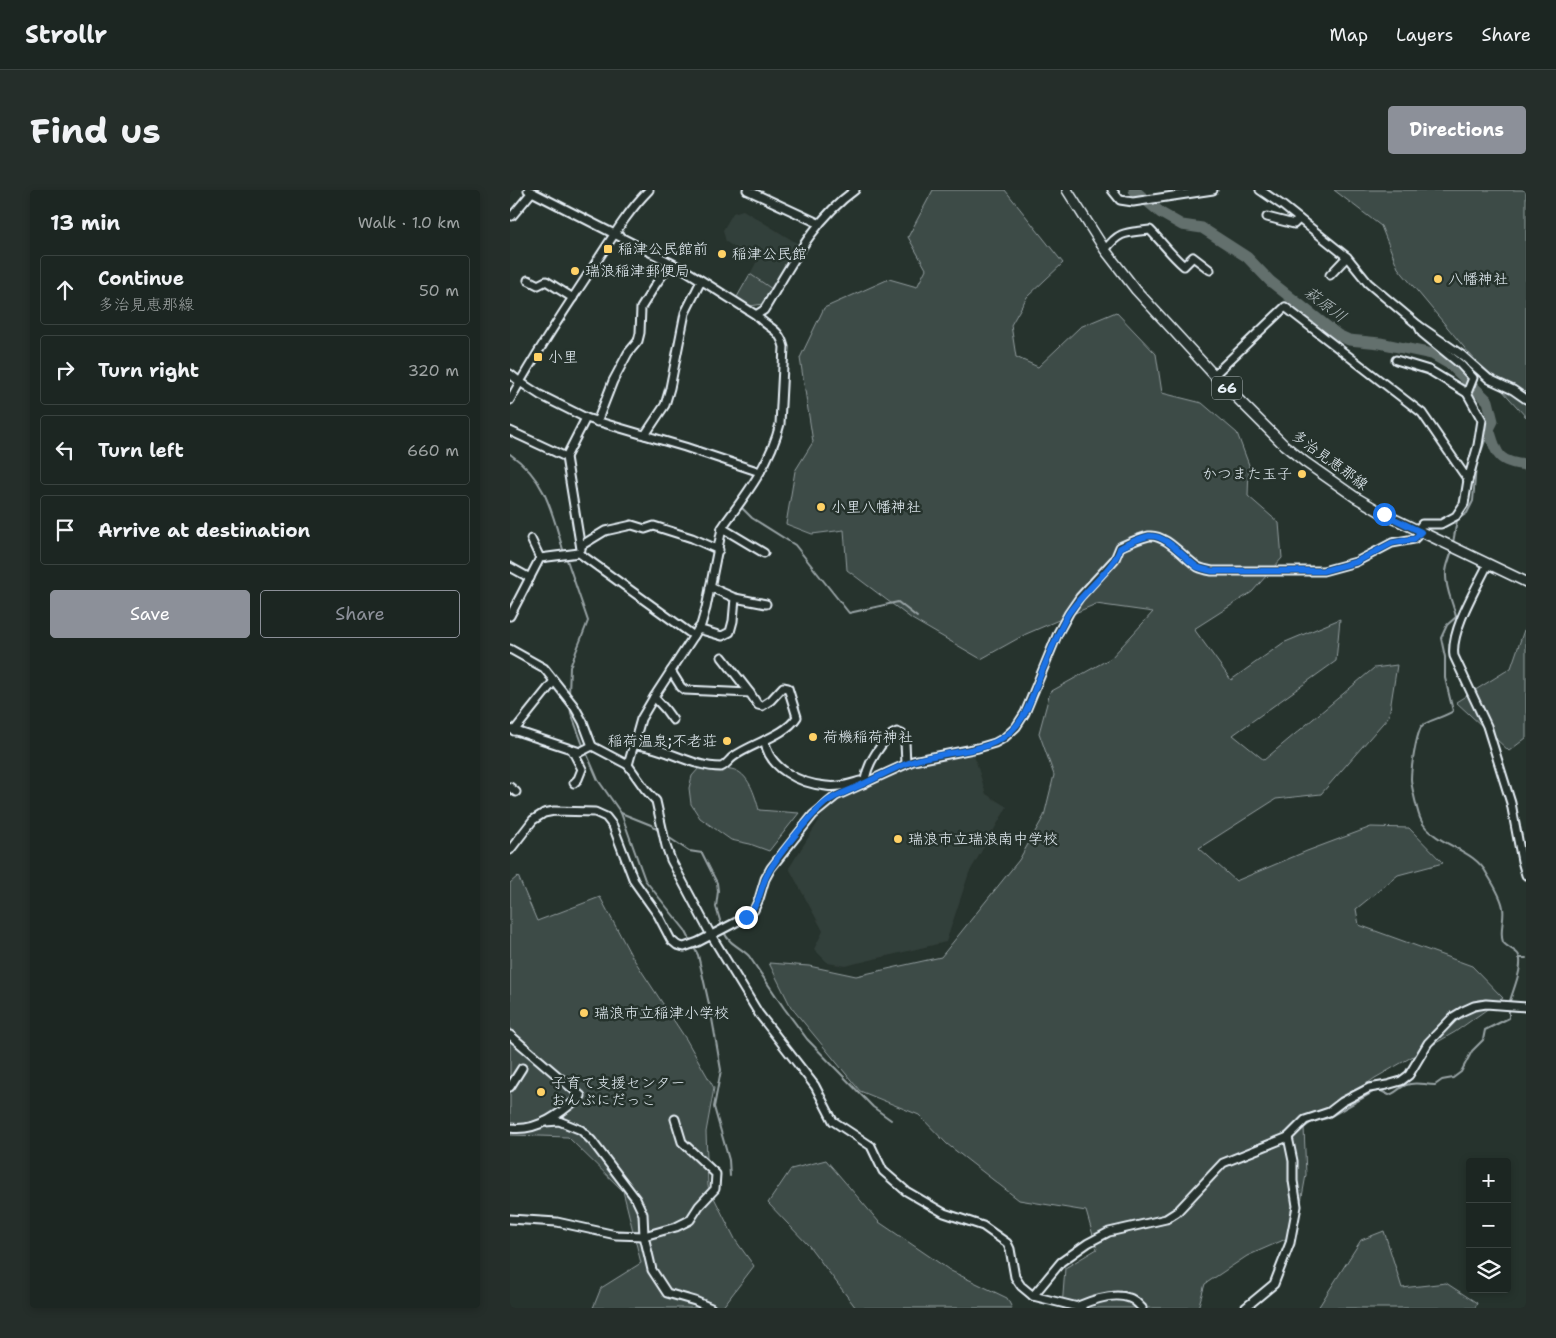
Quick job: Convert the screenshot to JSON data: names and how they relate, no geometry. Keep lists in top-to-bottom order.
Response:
{
  "streets": {
    "main road": ["66", "多治見恵那線"]
  },
  "water": ["萩原川"],
  "places": {
    "transit": ["稲津公民館前", "小里"],
    "other": [
      "稲津公民館",
      "瑞浪稲津郵便局",
      "八幡神社",
      "かつまた玉子",
      "小里八幡神社",
      "荷機稲荷神社",
      "稲荷温泉;不老荘",
      "瑞浪市立瑞浪南中学校",
      "瑞浪市立稲津小学校",
      "子育て支援センター おんぶにだっこ"
    ]
  },
  "page": {
    "header": "Strollr",
    "nav": ["Map", "Layers", "Share"],
    "buttons": [
      "Directions",
      ["Save", "Share"]
    ],
    "title": "Find us",
    "heading": ["13 min", "Walk · 1.0 km"],
    "list": [
      ["Continue", "多治見恵那線", "50 m"],
      ["Turn right", "320 m"],
      ["Turn left", "660 m"],
      "Arrive at destination"
    ],
    "map_buttons": ["+", "−"]
  }
}
